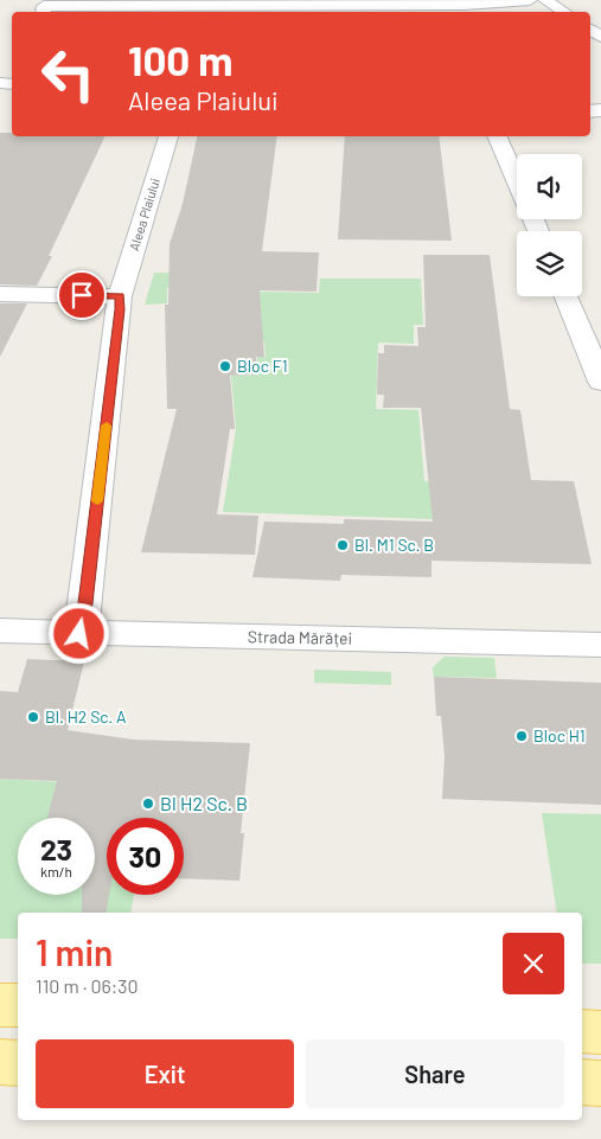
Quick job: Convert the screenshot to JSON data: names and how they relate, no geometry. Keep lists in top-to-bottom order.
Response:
{
  "streets": {
    "street": ["Aleea Plaiului", "Strada Mărăței"]
  },
  "crossings": [
    ["Aleea Plaiului", "Strada Mărăței"]
  ],
  "places": [
    "Bloc F1",
    "Bl. M1 Sc. B",
    "Bl. H2 Sc. A",
    "Bloc H1",
    "Bl H2 Sc. B"
  ],
  "page": {
    "turn": ["100 m", "Aleea Plaiului"],
    "speed": "23 km/h",
    "limit": "30",
    "heading": ["1 min", "110 m · 06:30"],
    "buttons": ["Exit", "Share"]
  }
}
